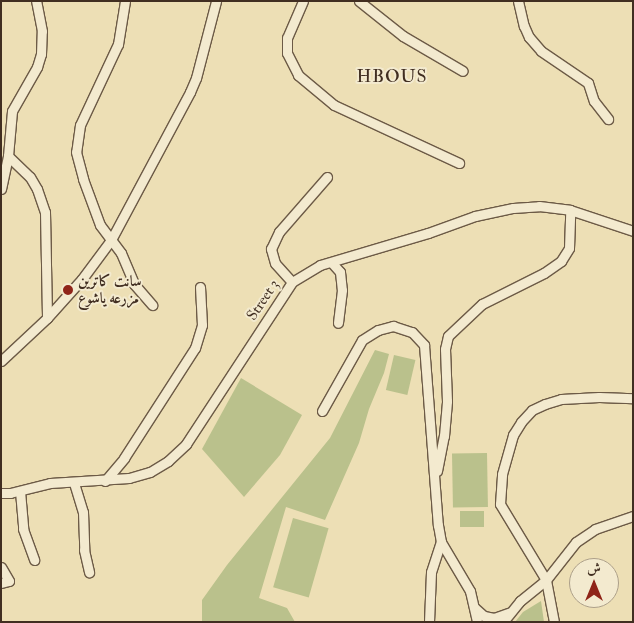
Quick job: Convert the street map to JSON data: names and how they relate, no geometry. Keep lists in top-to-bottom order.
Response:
{
  "streets": {
    "street": ["Street 3"]
  },
  "districts": ["HBOUS"],
  "places": ["سانت كاترين مزرعه ياشوع"],
  "north": "top"
}
